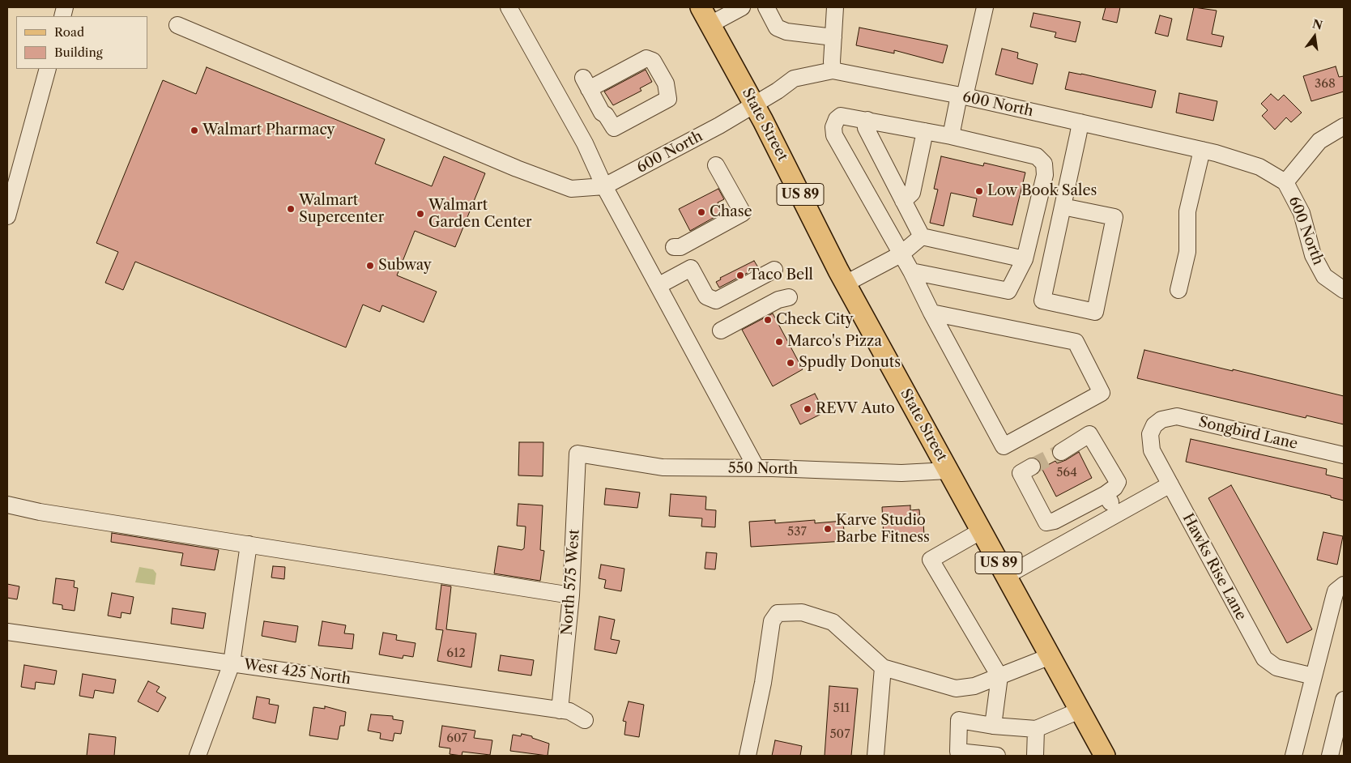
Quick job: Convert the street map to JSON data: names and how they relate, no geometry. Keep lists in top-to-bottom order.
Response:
{
  "streets": {
    "main road": ["State Street", "US 89"],
    "street": [
      "600 North",
      "Songbird Lane",
      "550 North",
      "Hawks Rise Lane",
      "North 575 West",
      "West 425 North"
    ]
  },
  "crossings": [
    ["600 North", "State Street"],
    ["State Street", "550 North"],
    ["Songbird Lane", "Hawks Rise Lane"],
    ["550 North", "North 575 West"],
    ["North 575 West", "West 425 North"]
  ],
  "places": [
    "Walmart Pharmacy",
    "Low Book Sales",
    "Walmart Supercenter",
    "Chase",
    "Walmart Garden Center",
    "Subway",
    "Taco Bell",
    "Check City",
    "Marco's Pizza",
    "Spudly Donuts",
    "REVV Auto",
    "Karve Studio Barbe Fitness"
  ],
  "house_numbers": [
    "368",
    "564",
    "537",
    "612",
    "511",
    "507",
    "607"
  ],
  "legend": ["Road", "Building"],
  "north": "top"
}
